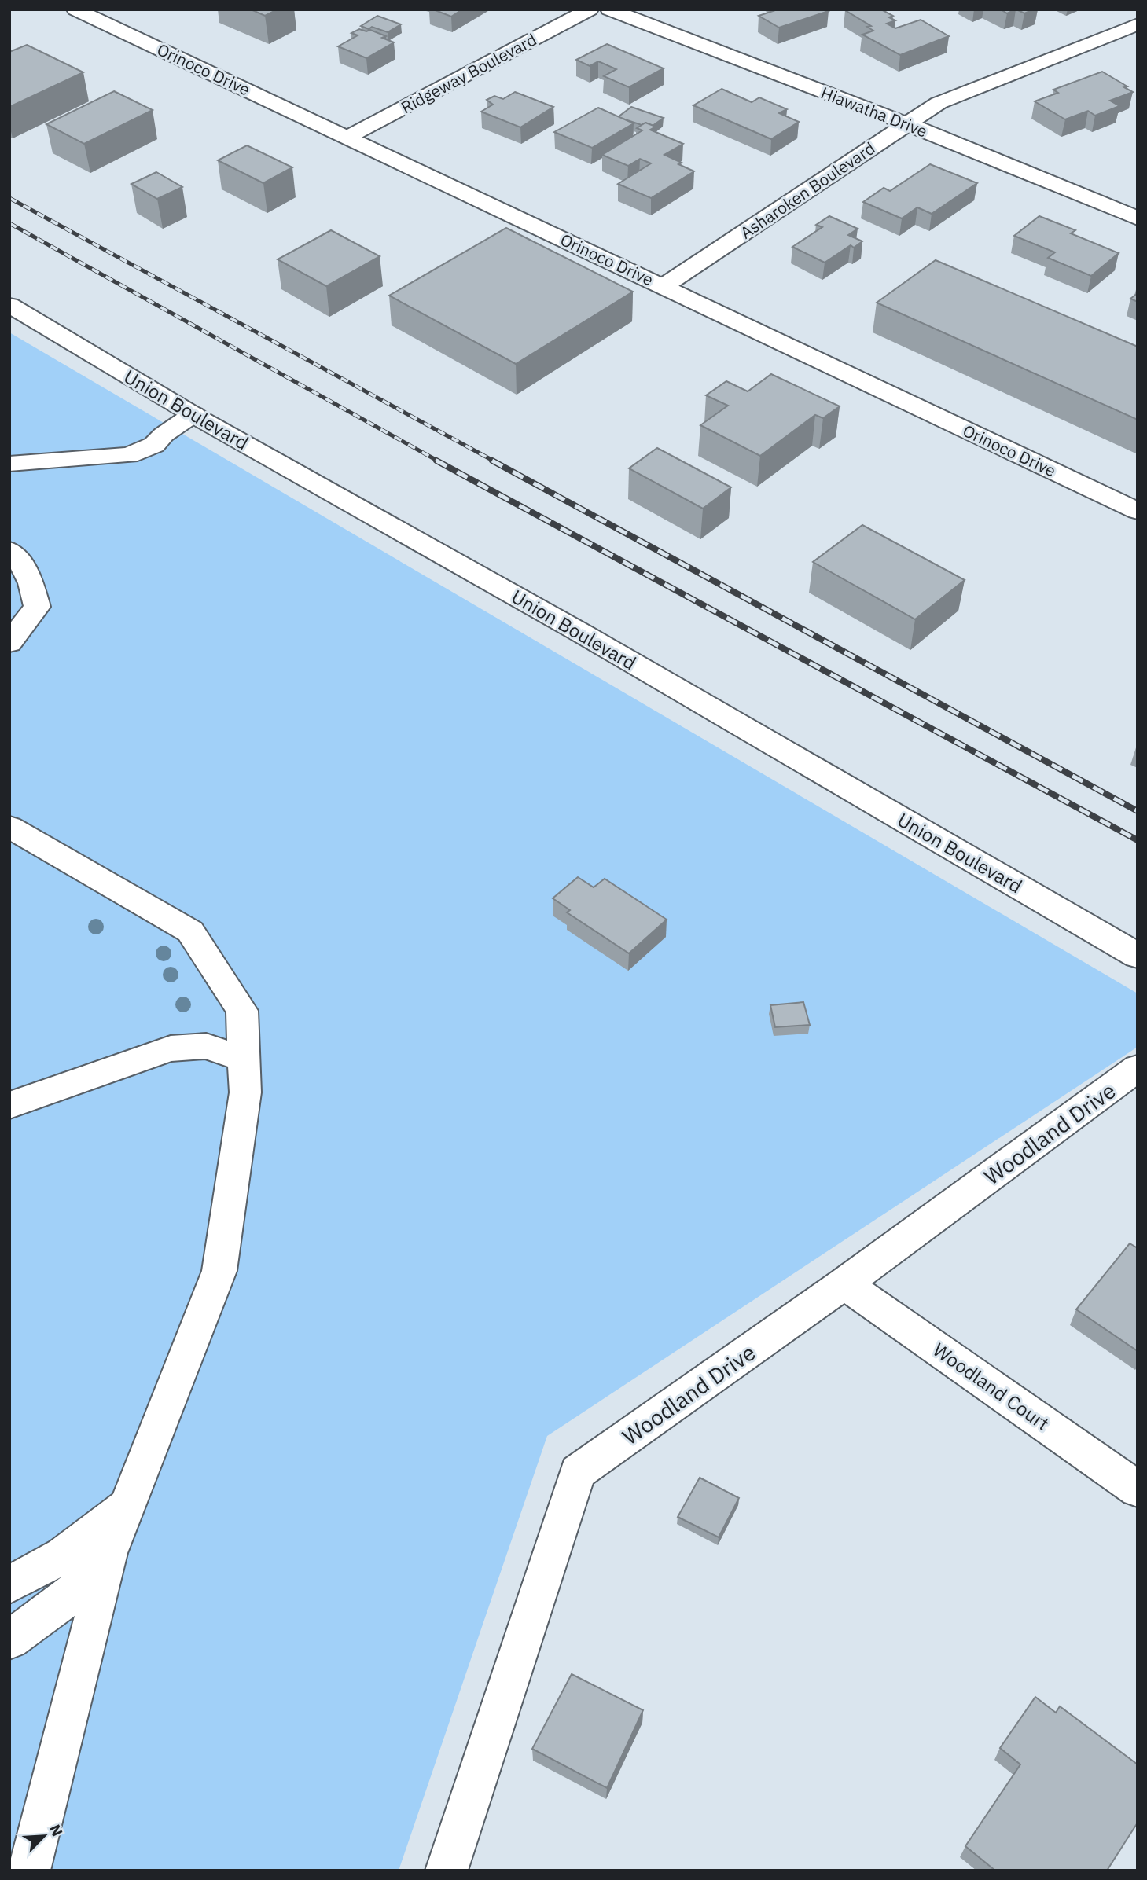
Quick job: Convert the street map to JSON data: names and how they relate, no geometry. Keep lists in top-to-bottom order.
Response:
{
  "streets": {
    "street": [
      "Orinoco Drive",
      "Ridgeway Boulevard",
      "Hiawatha Drive",
      "Asharoken Boulevard",
      "Union Boulevard",
      "Woodland Drive",
      "Woodland Court"
    ]
  },
  "crossings": [
    ["Orinoco Drive", "Ridgeway Boulevard"],
    ["Orinoco Drive", "Asharoken Boulevard"],
    ["Hiawatha Drive", "Asharoken Boulevard"],
    ["Woodland Drive", "Woodland Court"]
  ],
  "north": "top right"
}
